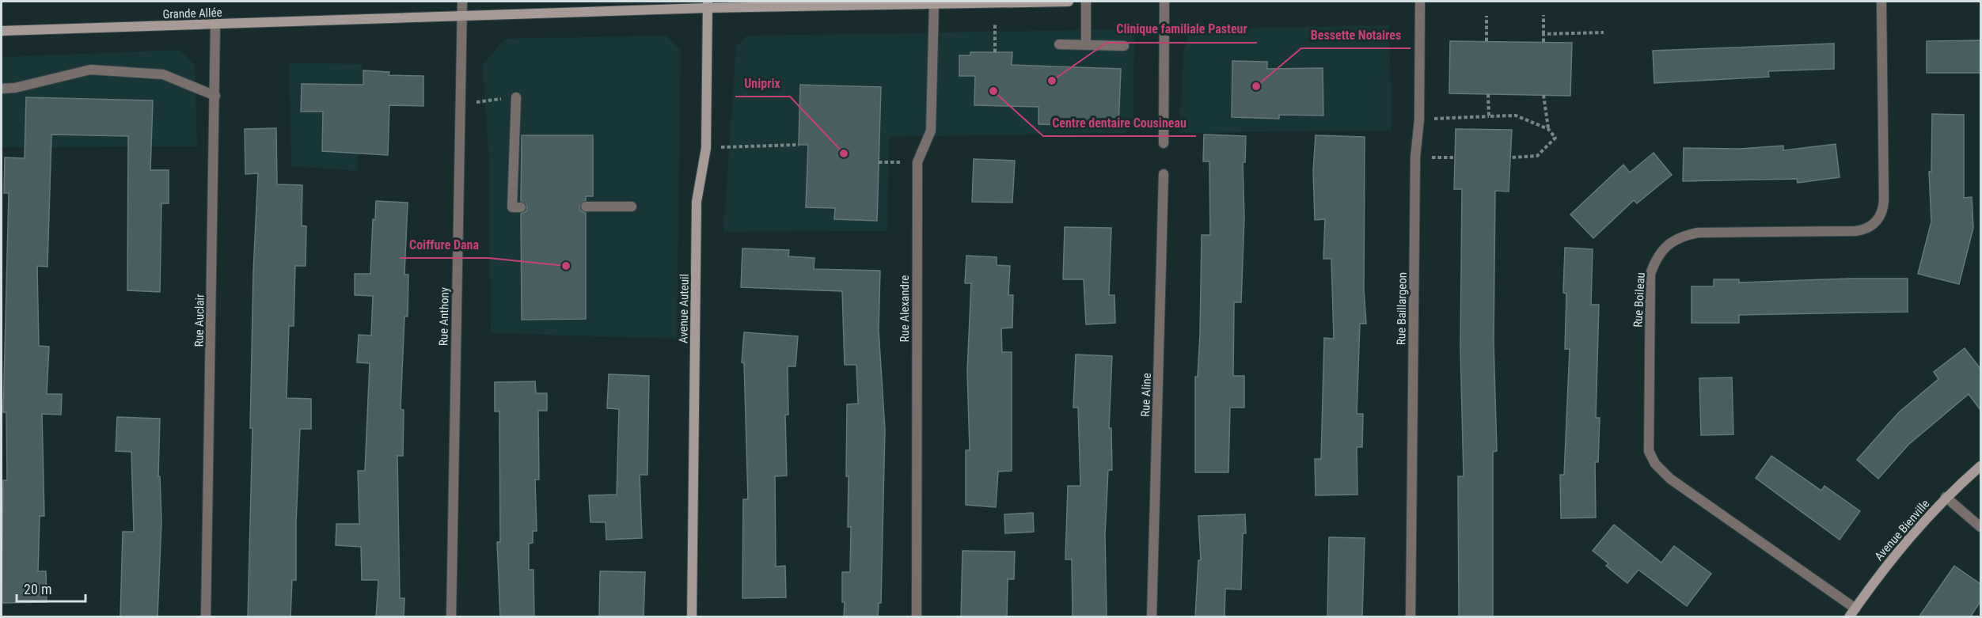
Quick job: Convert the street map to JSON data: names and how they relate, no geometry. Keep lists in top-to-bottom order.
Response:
{
  "streets": {
    "main road": ["Grande Allée", "Avenue Auteuil", "Avenue Bienville"],
    "street": [
      "Rue Boileau",
      "Rue Alexandre",
      "Rue Baillargeon",
      "Rue Anthony",
      "Rue Auclair",
      "Rue Aline"
    ]
  },
  "crossings": [
    ["Grande Allée", "Avenue Auteuil"],
    ["Grande Allée", "Rue Alexandre"],
    ["Grande Allée", "Rue Anthony"],
    ["Grande Allée", "Rue Auclair"],
    ["Rue Boileau", "Avenue Bienville"]
  ],
  "places": [
    "Clinique familiale Pasteur",
    "Bessette Notaires",
    "Centre dentaire Cousineau",
    "Uniprix",
    "Coiffure Dana"
  ],
  "scale_bar": "20 m"
}
